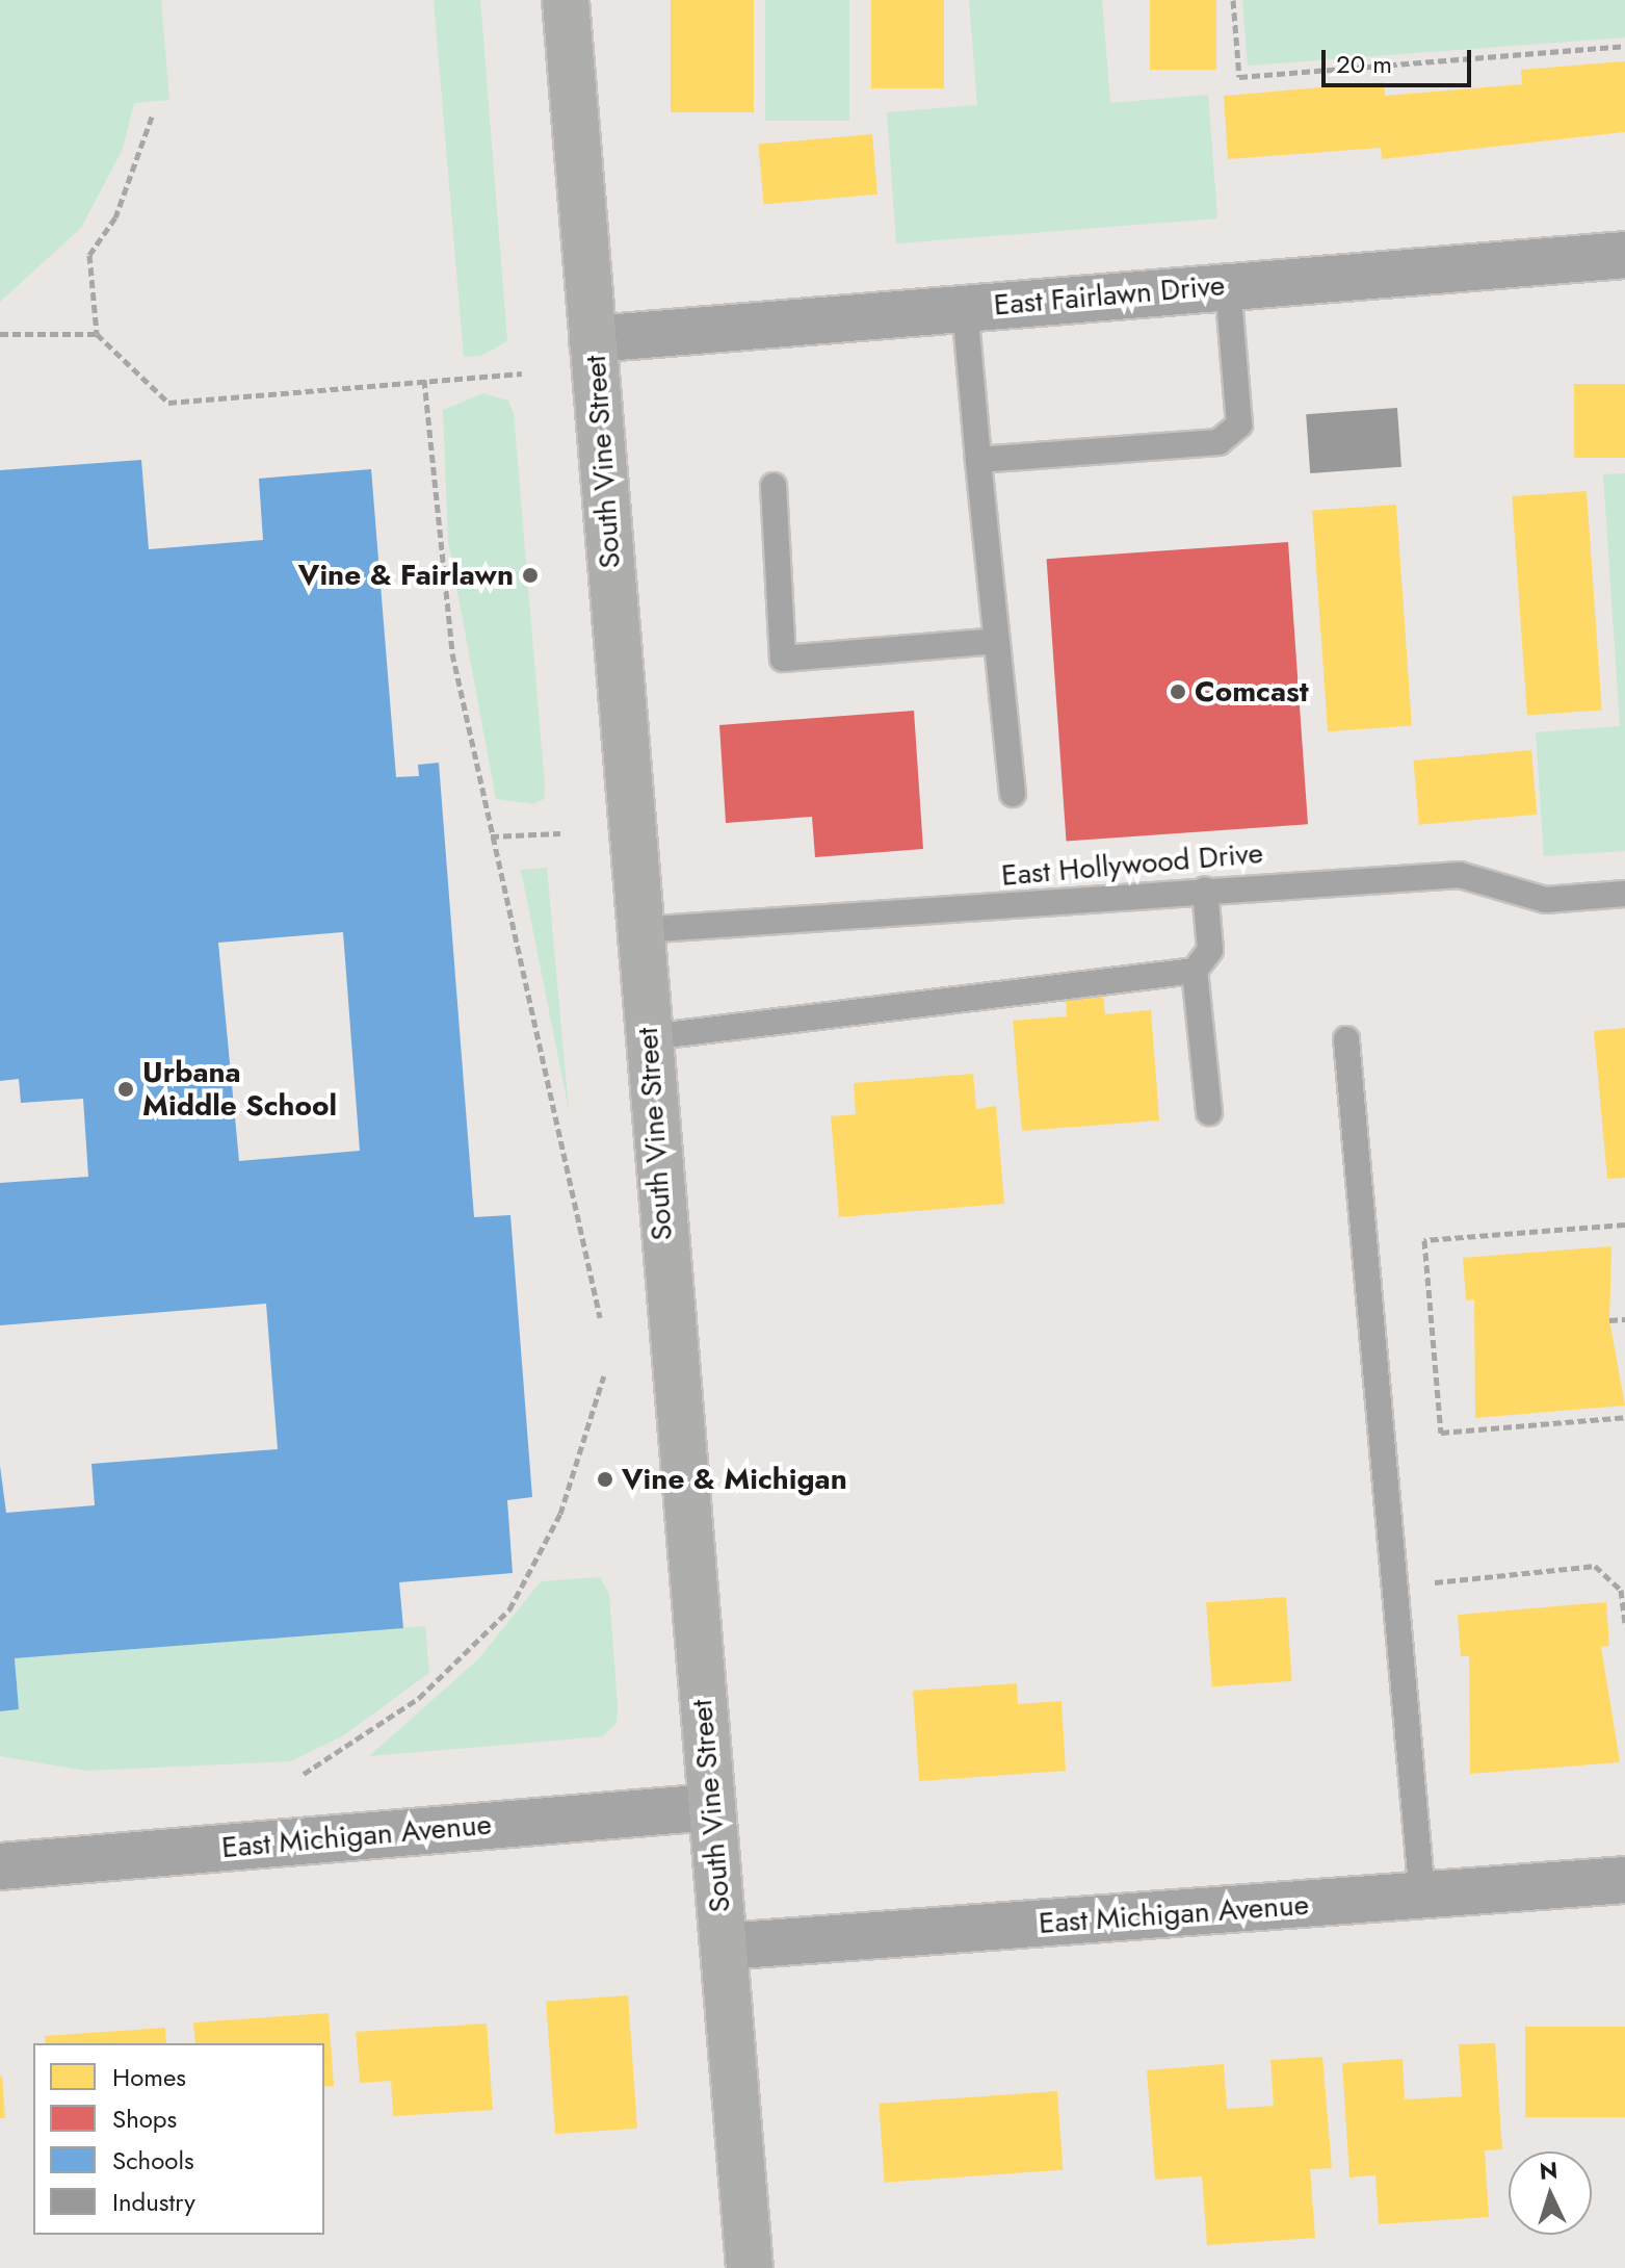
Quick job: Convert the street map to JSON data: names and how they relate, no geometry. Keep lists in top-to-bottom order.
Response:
{
  "streets": {
    "main road": ["South Vine Street"],
    "street": ["East Fairlawn Drive", "East Michigan Avenue"],
    "lane": ["East Hollywood Drive"]
  },
  "crossings": [
    ["East Fairlawn Drive", "South Vine Street"],
    ["South Vine Street", "East Hollywood Drive"],
    ["South Vine Street", "East Michigan Avenue"]
  ],
  "places": [
    "Vine & Fairlawn",
    "Comcast",
    "Urbana Middle School",
    "Vine & Michigan"
  ],
  "legend": [
    "Homes",
    "Shops",
    "Schools",
    "Industry"
  ],
  "scale_bar": "20 m",
  "north": "top"
}
